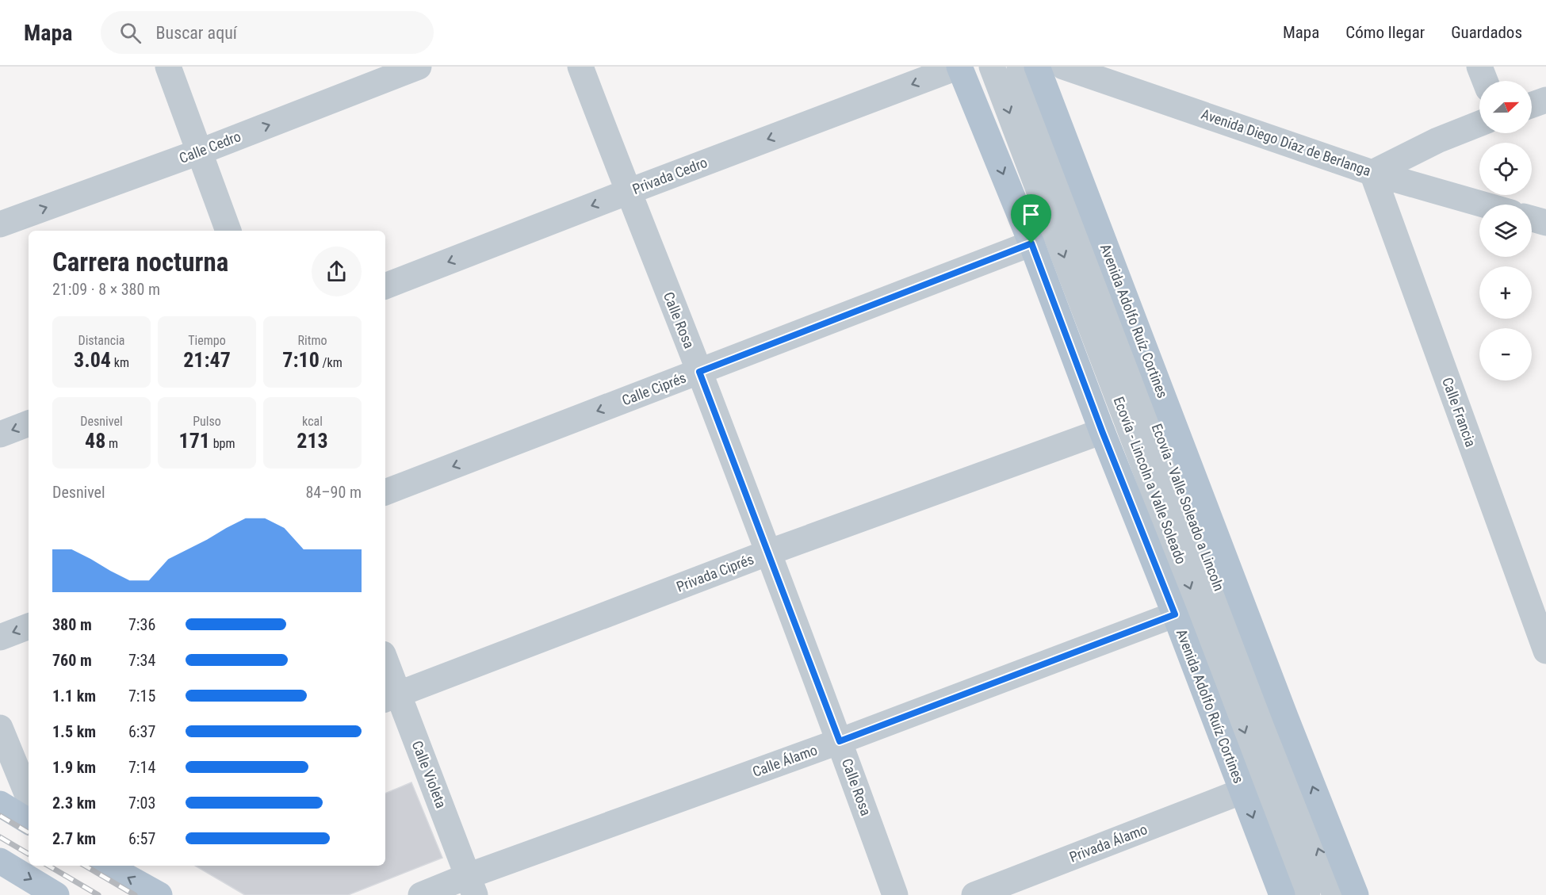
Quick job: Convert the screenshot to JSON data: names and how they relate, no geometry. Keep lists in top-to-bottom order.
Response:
{
  "streets": {
    "main road": ["Avenida Adolfo Ruíz Cortines"],
    "street": [
      "Avenida Diego Díaz de Berlanga",
      "Calle Cedro",
      "Privada Cedro",
      "Calle Rosa",
      "Calle Ciprés",
      "Calle Francia",
      "Ecovía - Lincoln a Valle Soleado",
      "Ecovía - Valle Soleado a Lincoln",
      "Privada Ciprés",
      "Calle Álamo",
      "Calle Violeta",
      "Privada Álamo"
    ]
  },
  "crossings": [
    ["Avenida Diego Díaz de Berlanga", "Calle Francia"],
    ["Privada Cedro", "Calle Rosa"],
    ["Privada Cedro", "Avenida Adolfo Ruíz Cortines"],
    ["Calle Rosa", "Calle Ciprés"],
    ["Calle Rosa", "Privada Ciprés"],
    ["Calle Rosa", "Calle Álamo"],
    ["Avenida Adolfo Ruíz Cortines", "Calle Ciprés"],
    ["Avenida Adolfo Ruíz Cortines", "Privada Ciprés"],
    ["Avenida Adolfo Ruíz Cortines", "Calle Álamo"],
    ["Avenida Adolfo Ruíz Cortines", "Privada Álamo"],
    ["Privada Ciprés", "Calle Violeta"],
    ["Calle Álamo", "Calle Violeta"]
  ],
  "one_way": [
    "Calle Cedro",
    "Privada Cedro",
    "Calle Ciprés",
    "Ecovía - Lincoln a Valle Soleado",
    "Ecovía - Valle Soleado a Lincoln"
  ],
  "north": "right",
  "page": {
    "header": "Mapa",
    "search": "Buscar aquí",
    "nav": ["Mapa", "Cómo llegar", "Guardados"],
    "map_buttons": ["+", "−"],
    "heading": ["Carrera nocturna", "21:09 · 8 × 380 m"],
    "stats": [
      ["Distancia", "3.04 km"],
      ["Tiempo", "21:47"],
      ["Ritmo", "7:10 /km"],
      ["Desnivel", "48 m"],
      ["Pulso", "171 bpm"],
      ["kcal", "213"]
    ],
    "chart": ["Desnivel", "84–90 m"],
    "list": [
      {
        "name": "380 m",
        "note": "7:36"
      },
      {
        "name": "760 m",
        "note": "7:34"
      },
      {
        "name": "1.1 km",
        "note": "7:15"
      },
      {
        "name": "1.5 km",
        "note": "6:37"
      },
      {
        "name": "1.9 km",
        "note": "7:14"
      },
      {
        "name": "2.3 km",
        "note": "7:03"
      },
      {
        "name": "2.7 km",
        "note": "6:57"
      }
    ]
  }
}
